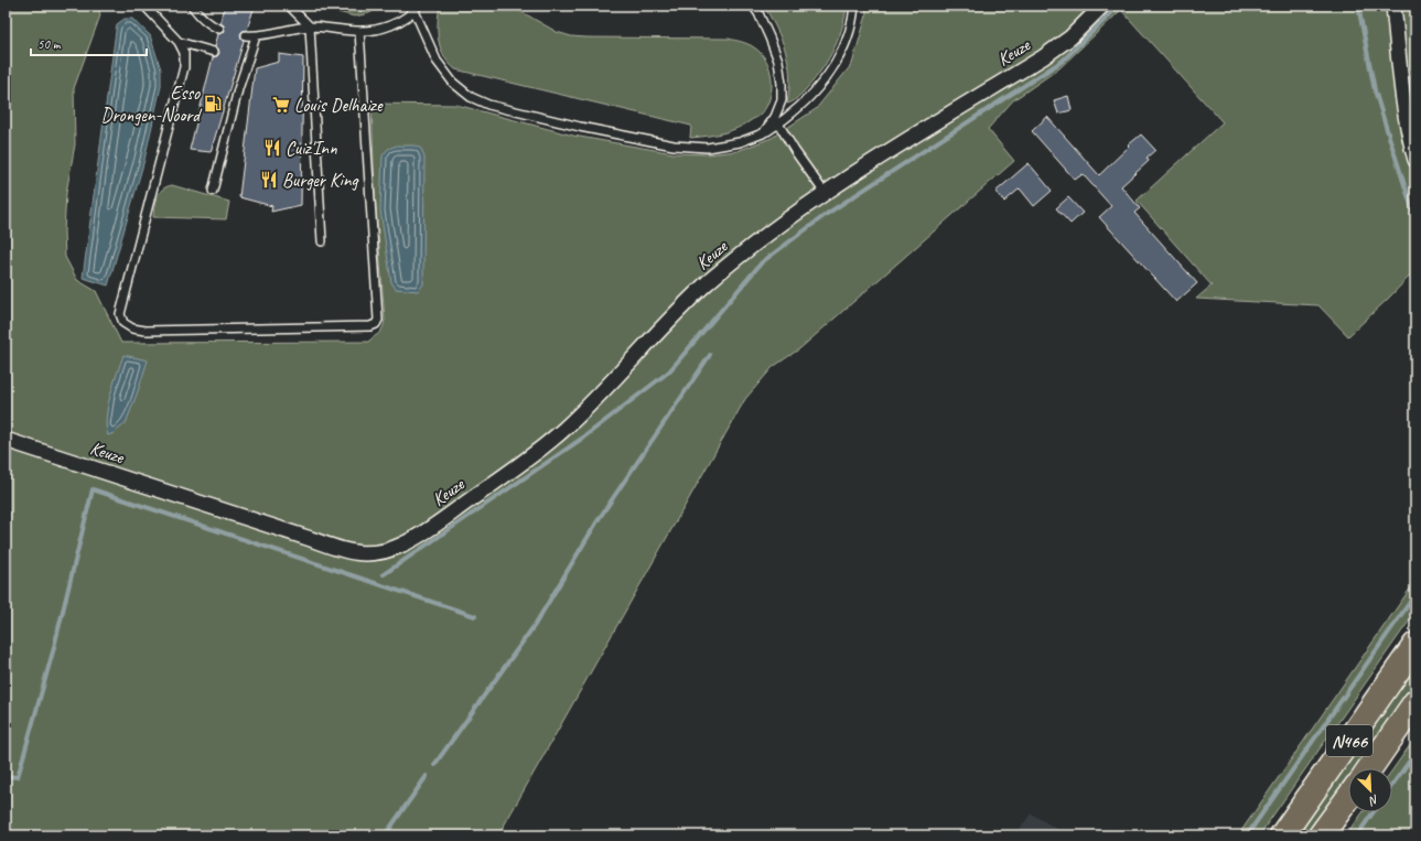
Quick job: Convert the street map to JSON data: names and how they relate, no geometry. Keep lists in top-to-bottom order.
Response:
{
  "streets": {
    "highway": ["N466"],
    "street": ["Keuze"]
  },
  "places": {
    "fuel station": ["Esso Drongen-Noord"],
    "supermarket": ["Louis Delhaize"],
    "restaurant": ["Cuiz'Inn", "Burger King"]
  },
  "scale_bar": "50 m",
  "north": "bottom right"
}
